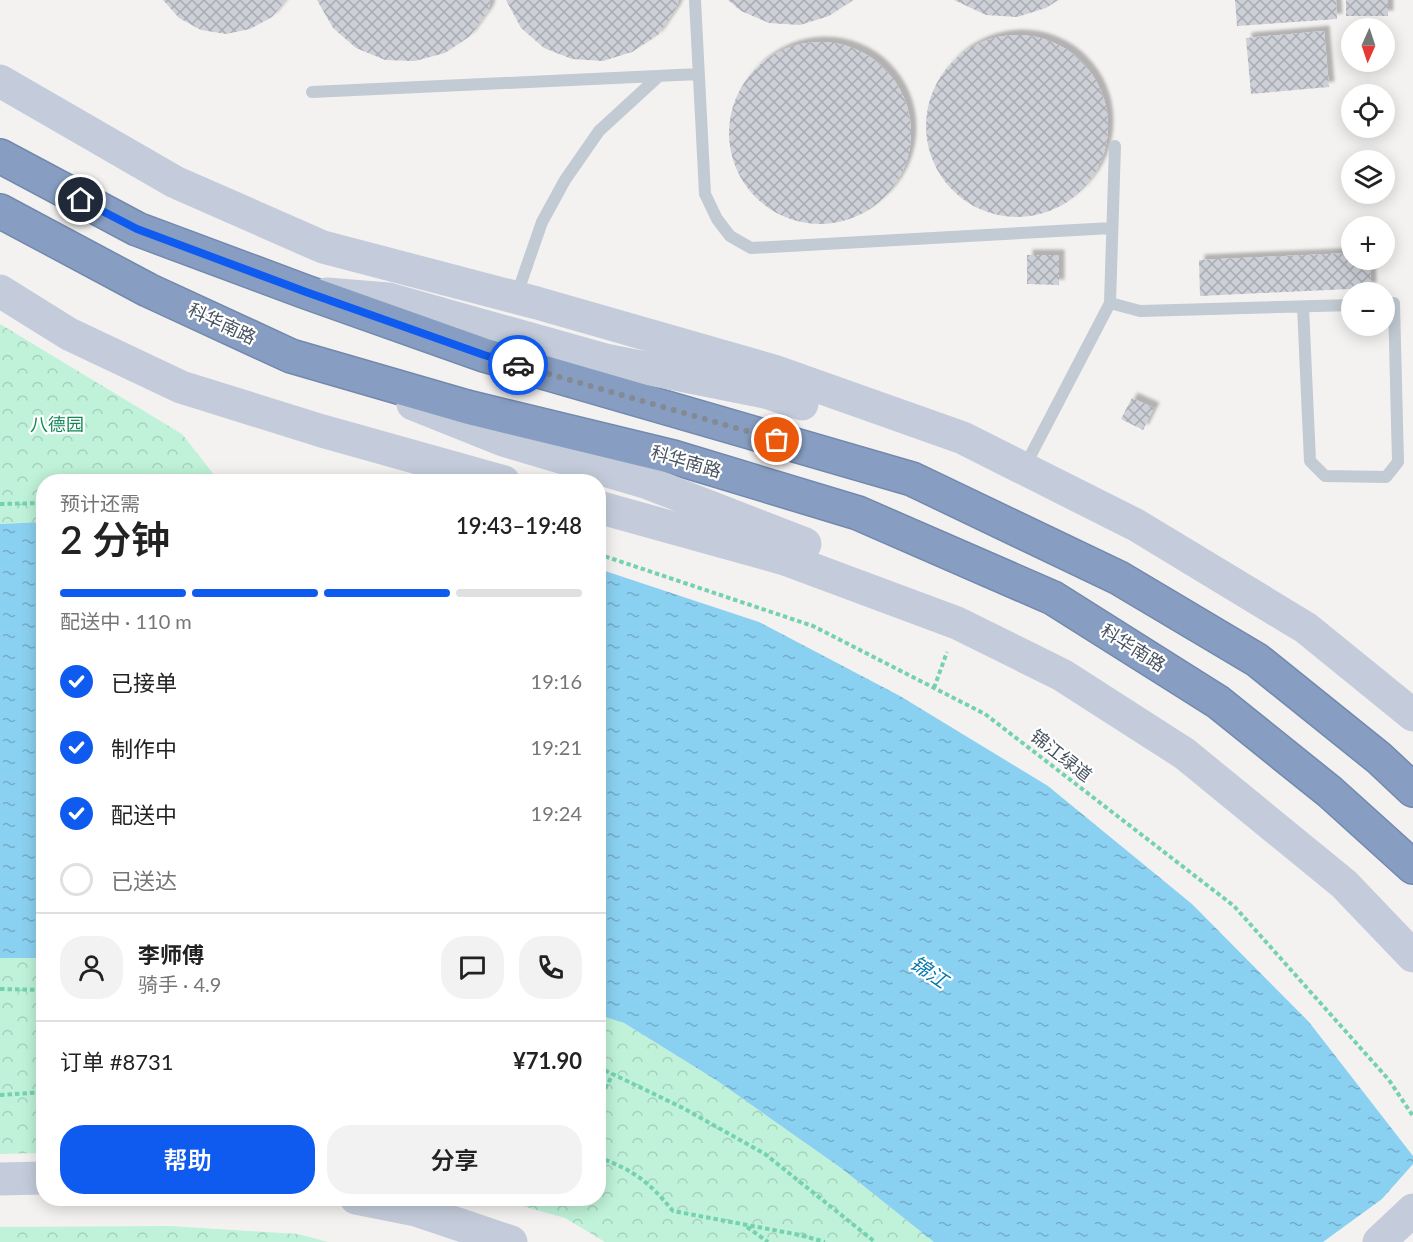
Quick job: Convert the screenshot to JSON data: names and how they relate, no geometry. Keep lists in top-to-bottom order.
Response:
{
  "streets": {
    "highway": ["科华南路"],
    "path": ["锦江绿道"]
  },
  "water": ["锦江"],
  "parks": ["八德园"],
  "north": "bottom",
  "page": {
    "map_buttons": ["+", "−"],
    "heading": ["2 分钟", "预计还需", "19:43–19:48"],
    "panel": [
      "李师傅",
      "骑手 · 4.9",
      "订单 #8731",
      "¥71.90"
    ],
    "bar": "配送中 · 110 m",
    "list": [
      ["已接单", "19:16"],
      ["制作中", "19:21"],
      ["配送中", "19:24"],
      "已送达"
    ],
    "buttons": ["帮助", "分享"]
  }
}
